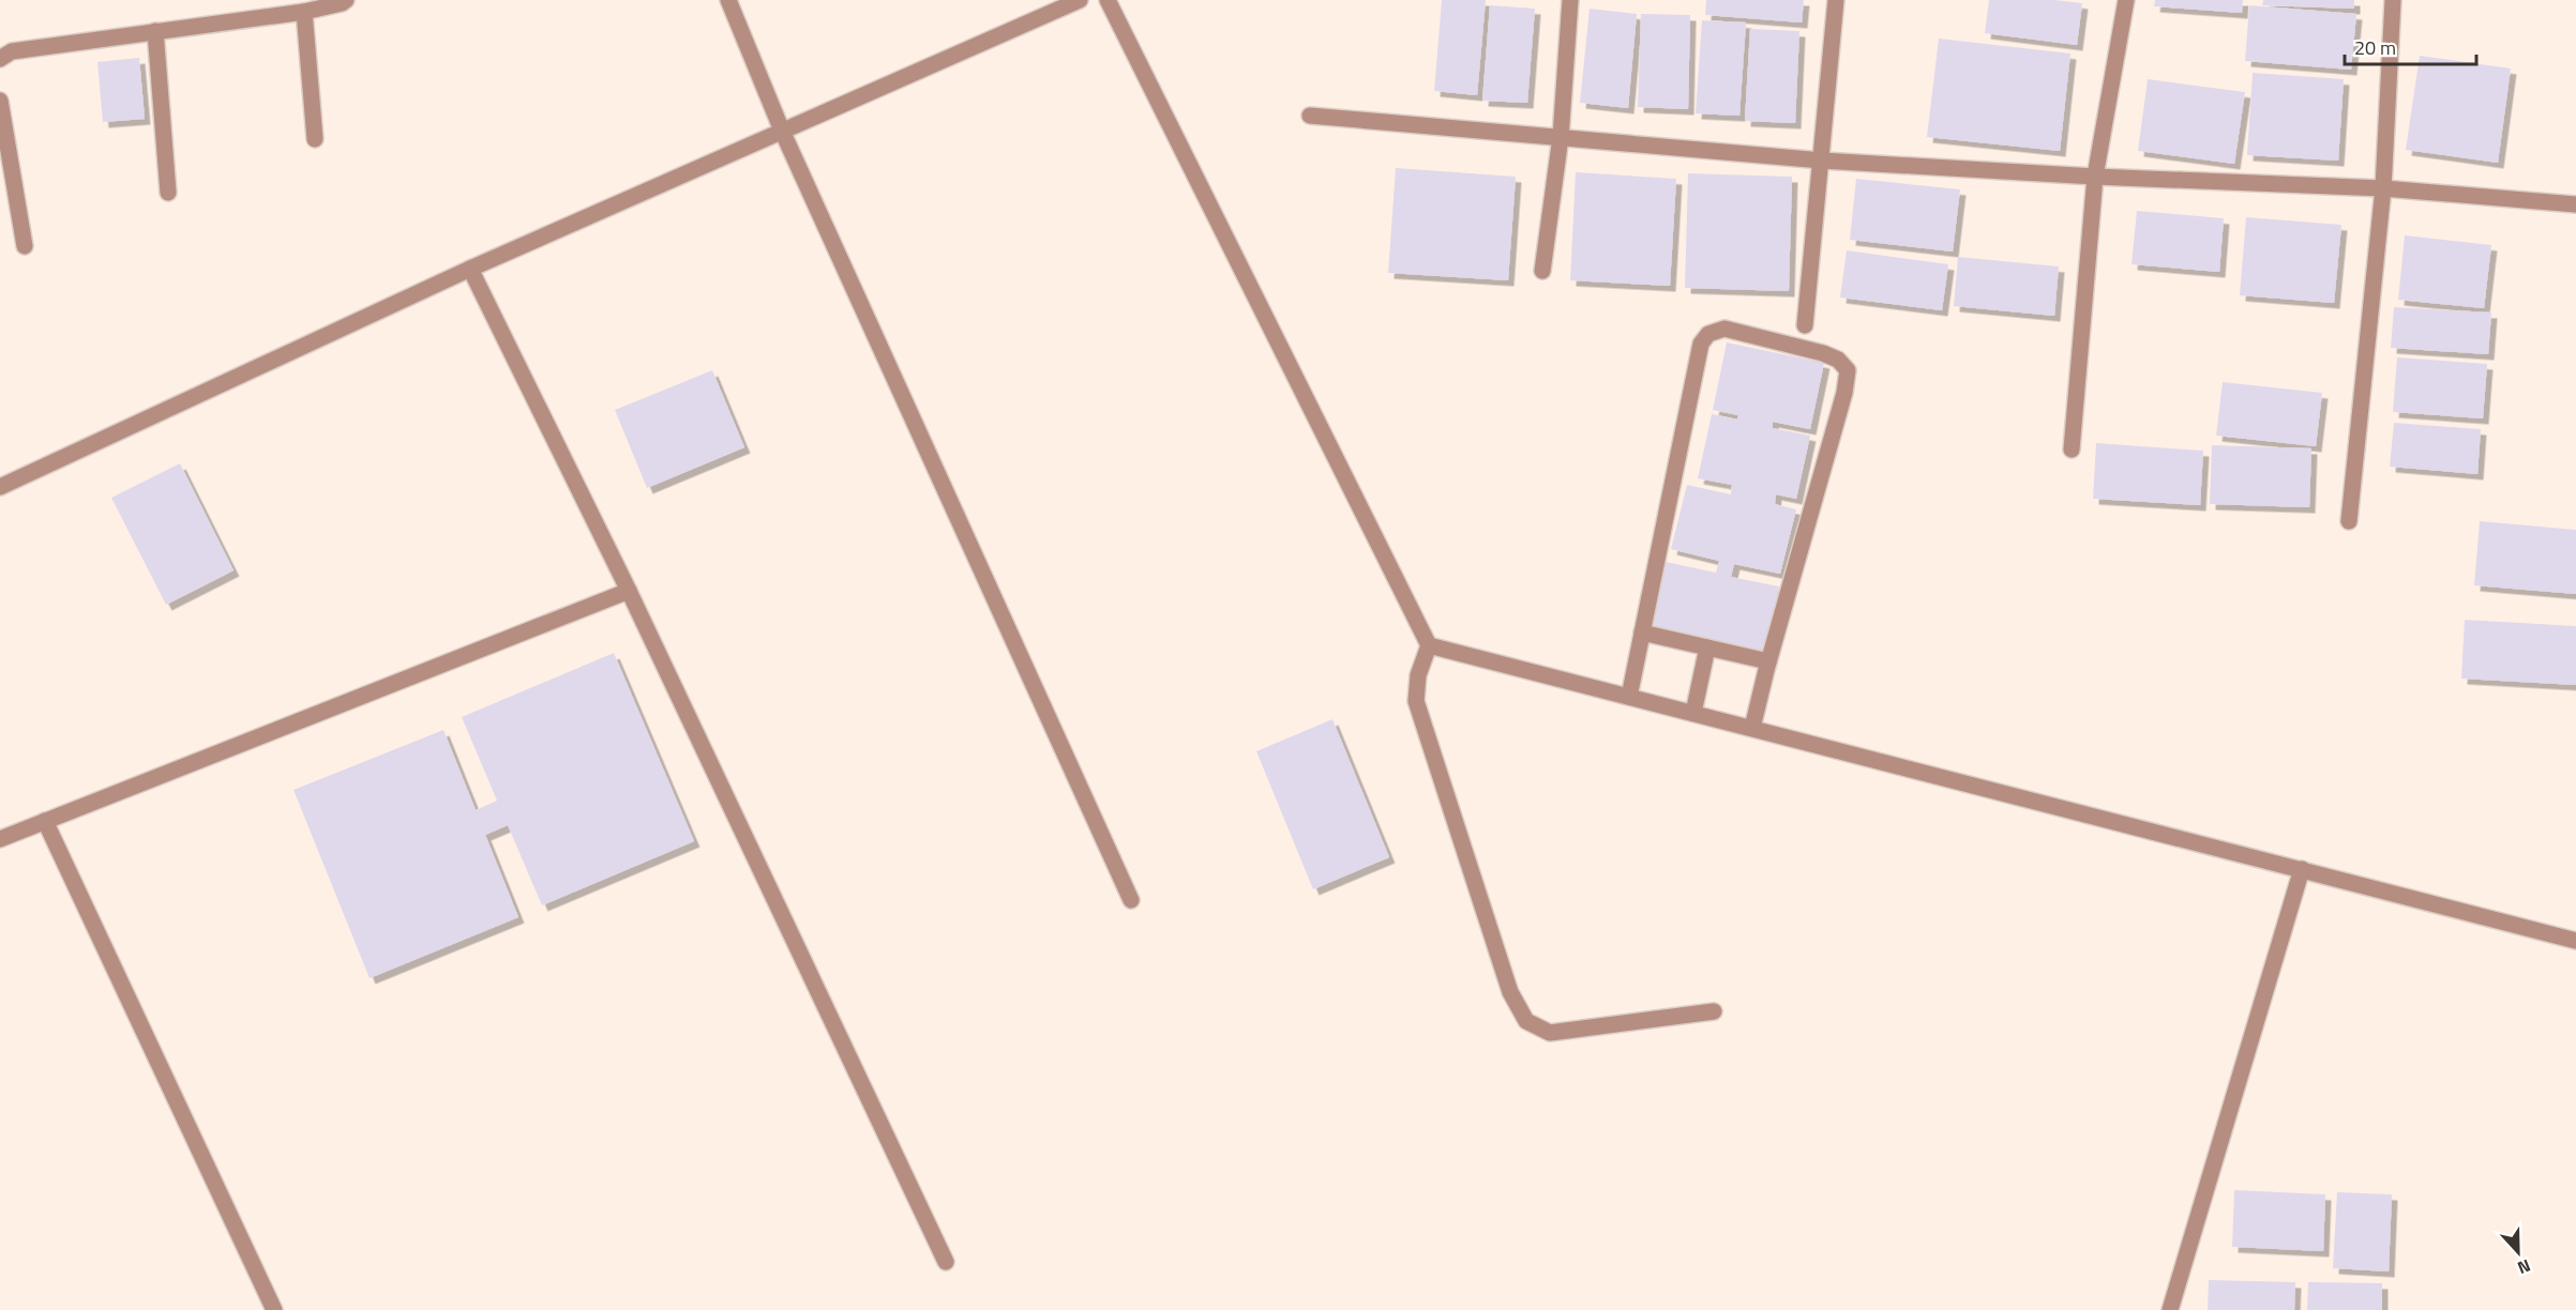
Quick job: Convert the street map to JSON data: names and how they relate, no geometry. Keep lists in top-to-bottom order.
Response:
{
  "scale_bar": "20 m",
  "north": "bottom"
}
